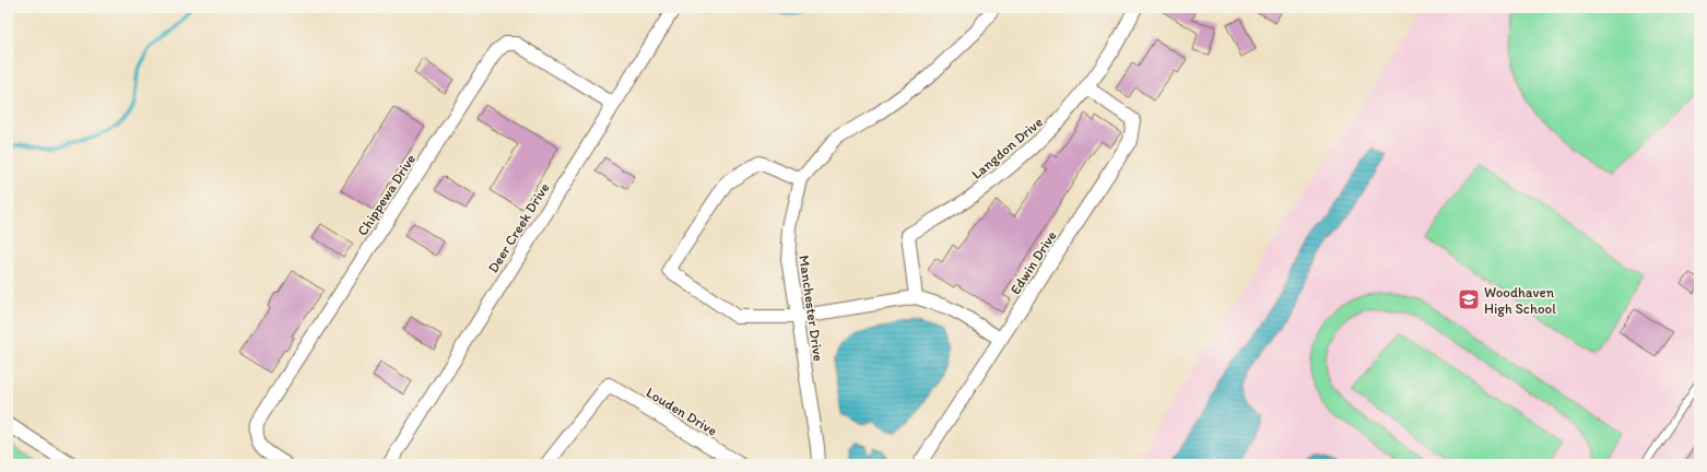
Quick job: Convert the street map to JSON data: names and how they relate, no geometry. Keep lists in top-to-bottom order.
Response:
{
  "streets": {
    "street": [
      "Langdon Drive",
      "Chippewa Drive",
      "Deer Creek Drive",
      "Edwin Drive",
      "Manchester Drive",
      "Louden Drive"
    ]
  },
  "crossings": [
    ["Langdon Drive", "Edwin Drive"],
    ["Chippewa Drive", "Deer Creek Drive"]
  ],
  "places": {
    "school or university": ["Woodhaven High School"]
  }
}
